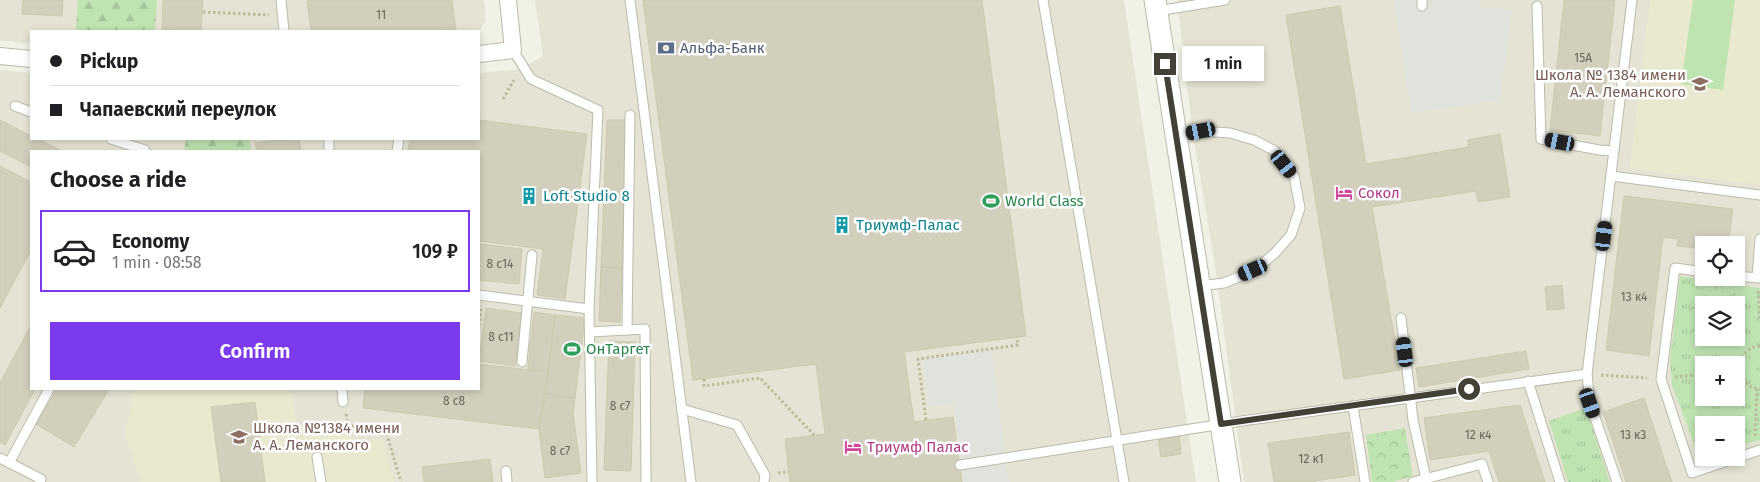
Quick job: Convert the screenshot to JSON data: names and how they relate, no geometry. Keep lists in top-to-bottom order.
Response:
{
  "places": {
    "bank": ["Альфа-Банк"],
    "school or university": ["Школа № 1384 имени А. А. Леманского", "Школа №1384 имени А. А. Леманского"],
    "hotel": ["Сокол", "Триумф Палас"],
    "building": ["Loft Studio 8", "Триумф-Палас"],
    "sports": ["World Class", "ОнТаргет"]
  },
  "house_numbers": [
    "11",
    "15А",
    "8 с14",
    "13 к4",
    "8 с11",
    "8 с8",
    "8 с7",
    "12 к4",
    "13 к3",
    "8 с7",
    "12 к1"
  ],
  "page": {
    "banner": ["Pickup", "Чапаевский переулок"],
    "bubble": "1 min",
    "heading": "Choose a ride",
    "list": [
      {
        "name": "Economy",
        "note": "1 min · 08:58",
        "value": "109 ₽"
      }
    ],
    "map_buttons": ["+", "−"],
    "buttons": "Confirm"
  }
}
